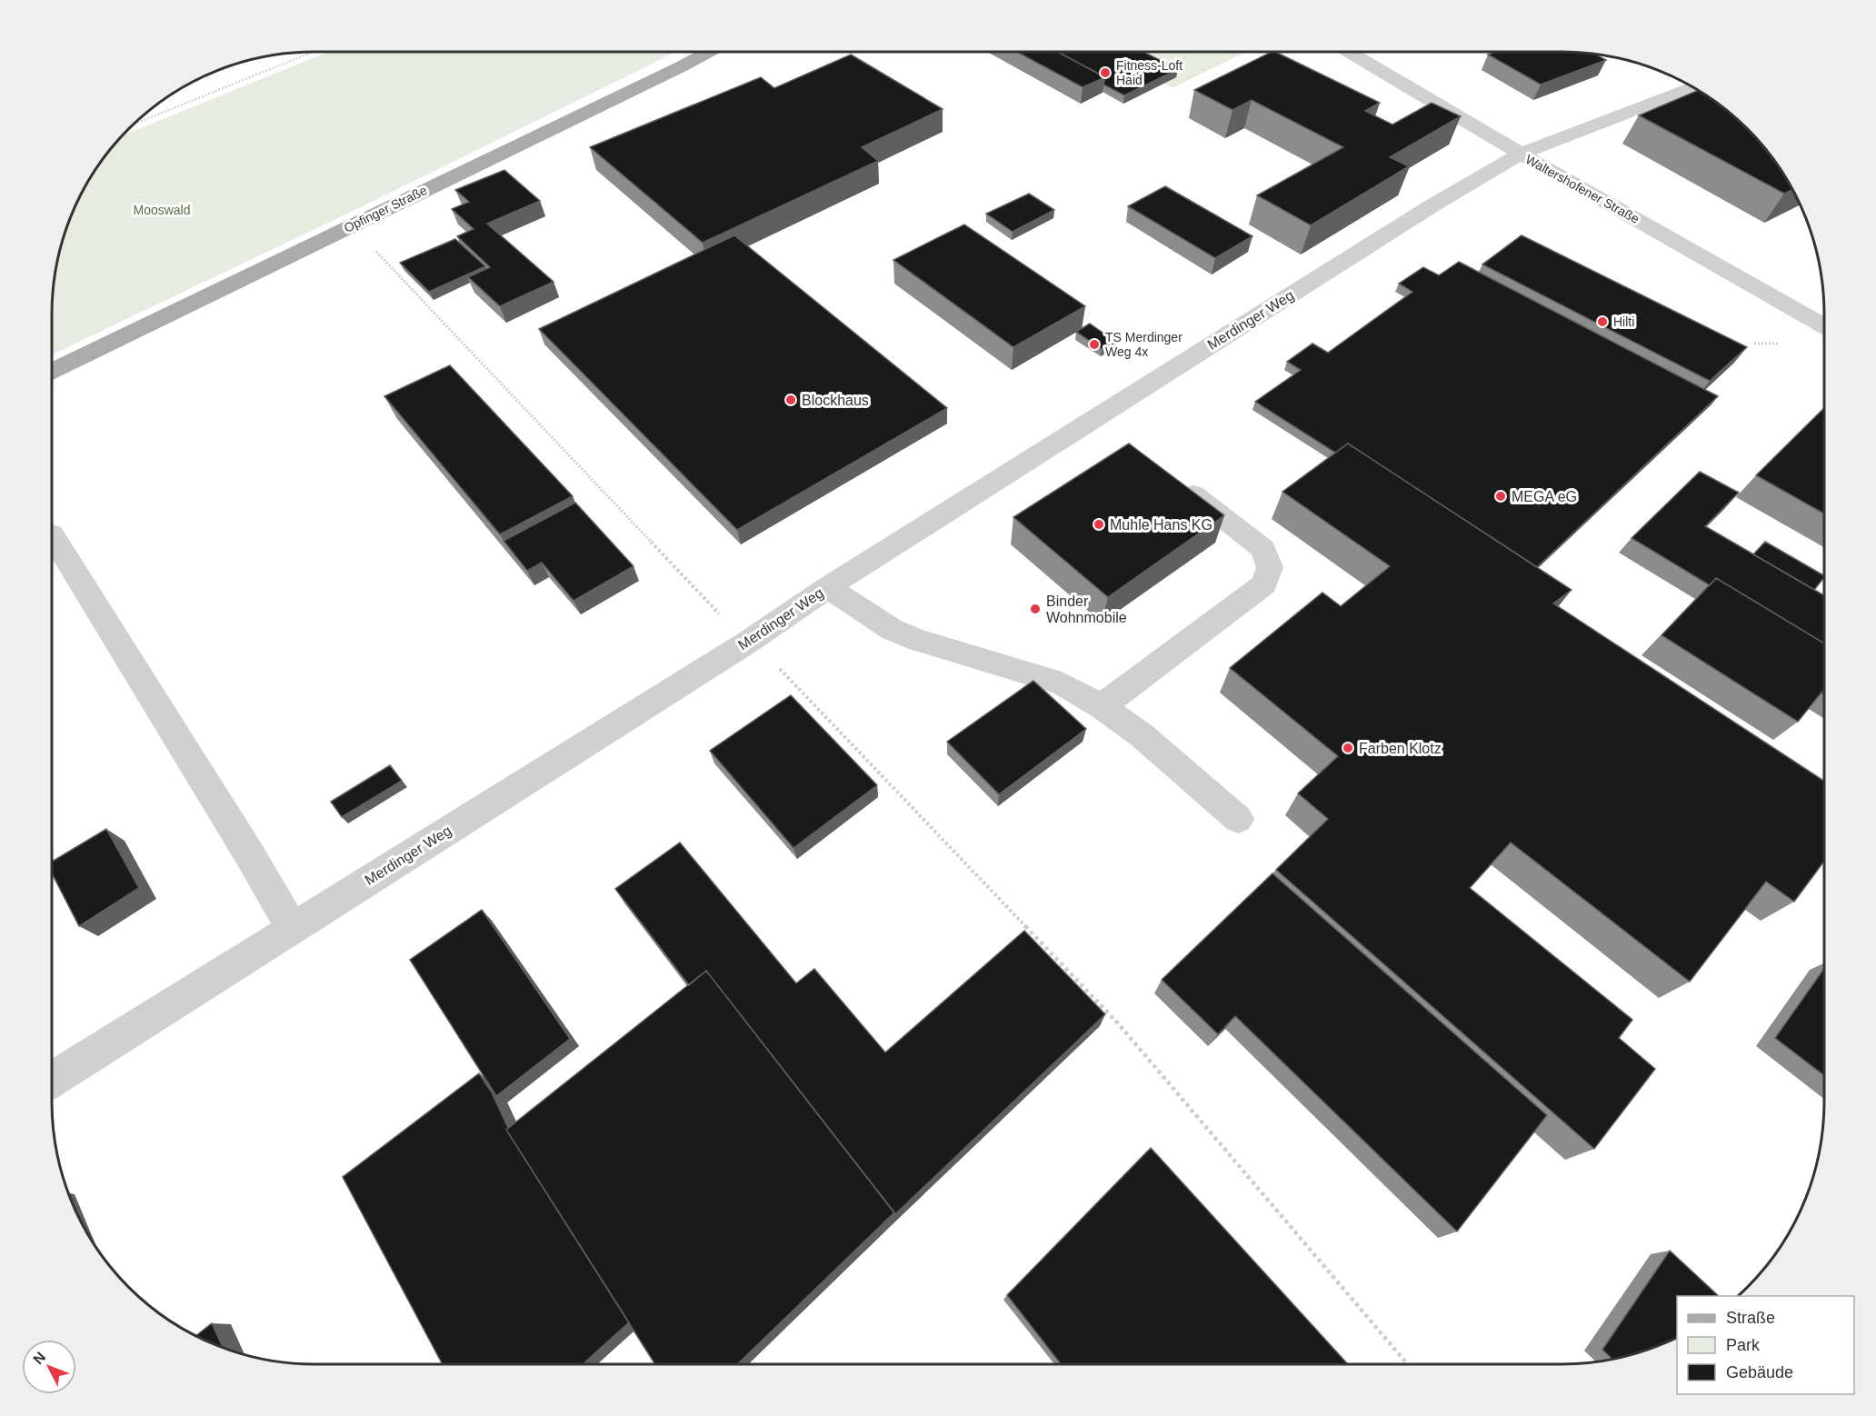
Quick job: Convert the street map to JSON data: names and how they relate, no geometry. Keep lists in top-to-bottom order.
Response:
{
  "streets": {
    "main road": ["Opfinger Straße"],
    "street": ["Waltershofener Straße", "Merdinger Weg"]
  },
  "crossings": [
    ["Waltershofener Straße", "Merdinger Weg"]
  ],
  "parks": ["Mooswald"],
  "places": [
    "Fitness-Loft Haid",
    "Hilti",
    "TS Merdinger Weg 4x",
    "Blockhaus",
    "MEGA eG",
    "Muhle Hans KG",
    "Binder Wohnmobile",
    "Farben Klotz"
  ],
  "legend": ["Straße", "Park", "Gebäude"],
  "north": "top left"
}
